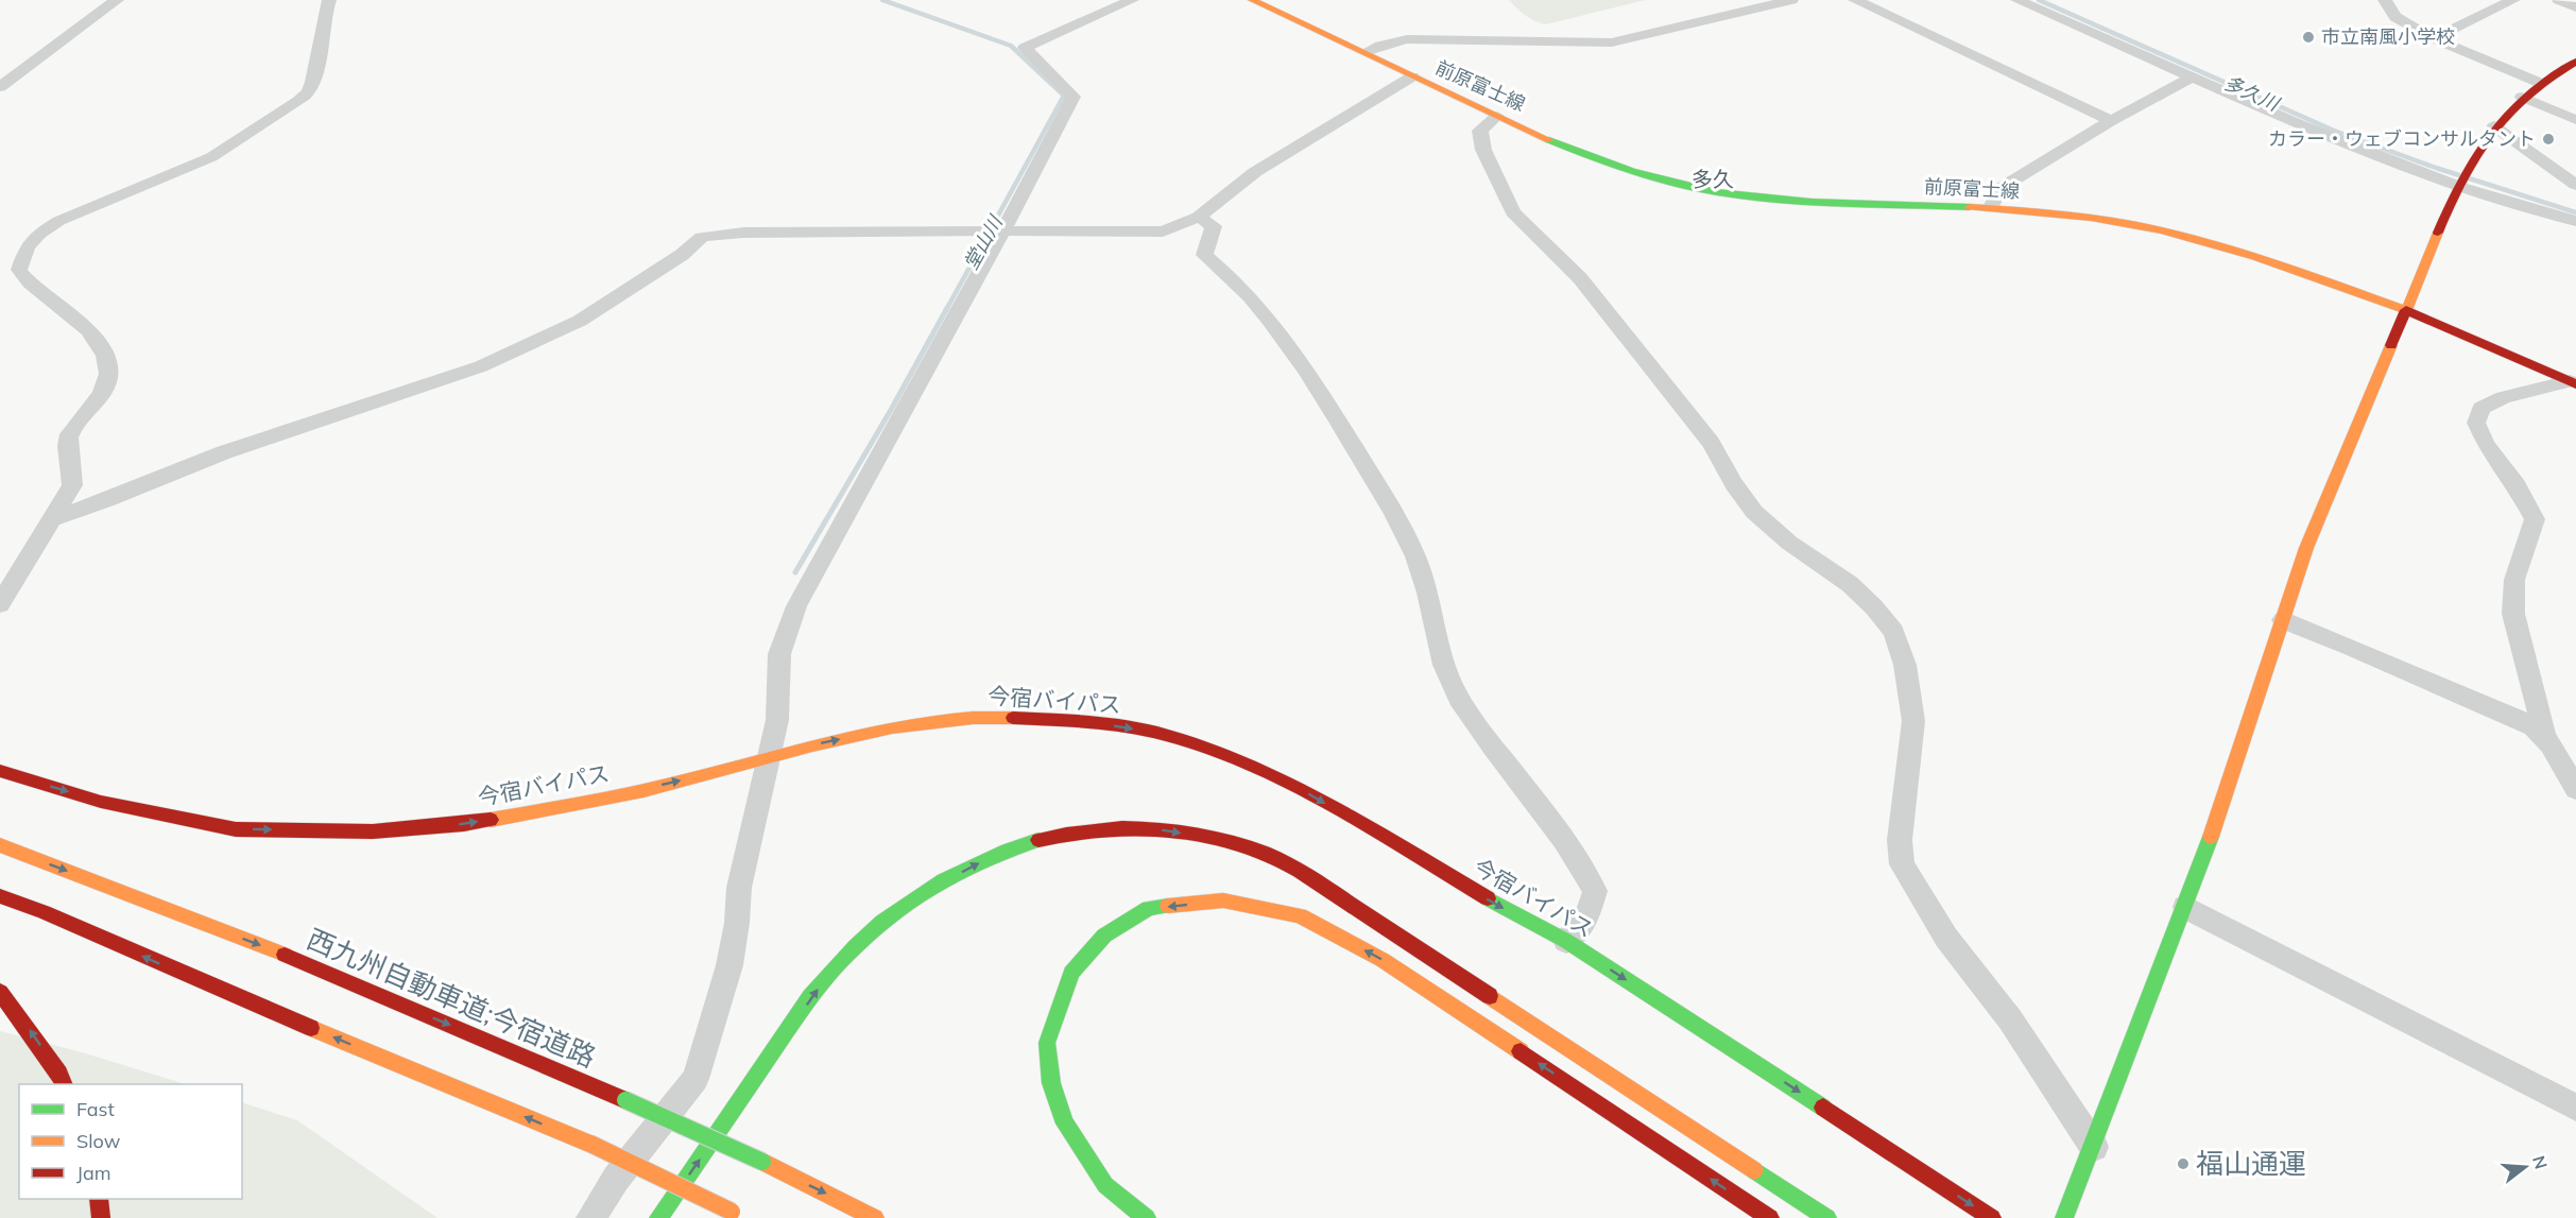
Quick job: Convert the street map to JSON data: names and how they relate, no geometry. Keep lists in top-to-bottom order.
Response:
{
  "streets": {
    "main road": ["前原富士線", "今宿バイパス", "西九州自動車道;今宿道路"]
  },
  "one_way": ["今宿バイパス"],
  "districts": ["多久"],
  "water": ["多久川", "堂山川"],
  "places": ["市立南風小学校", "カラー・ウェブコンサルタント", "福山通運"],
  "legend": ["Fast", "Slow", "Jam"],
  "north": "right"
}
